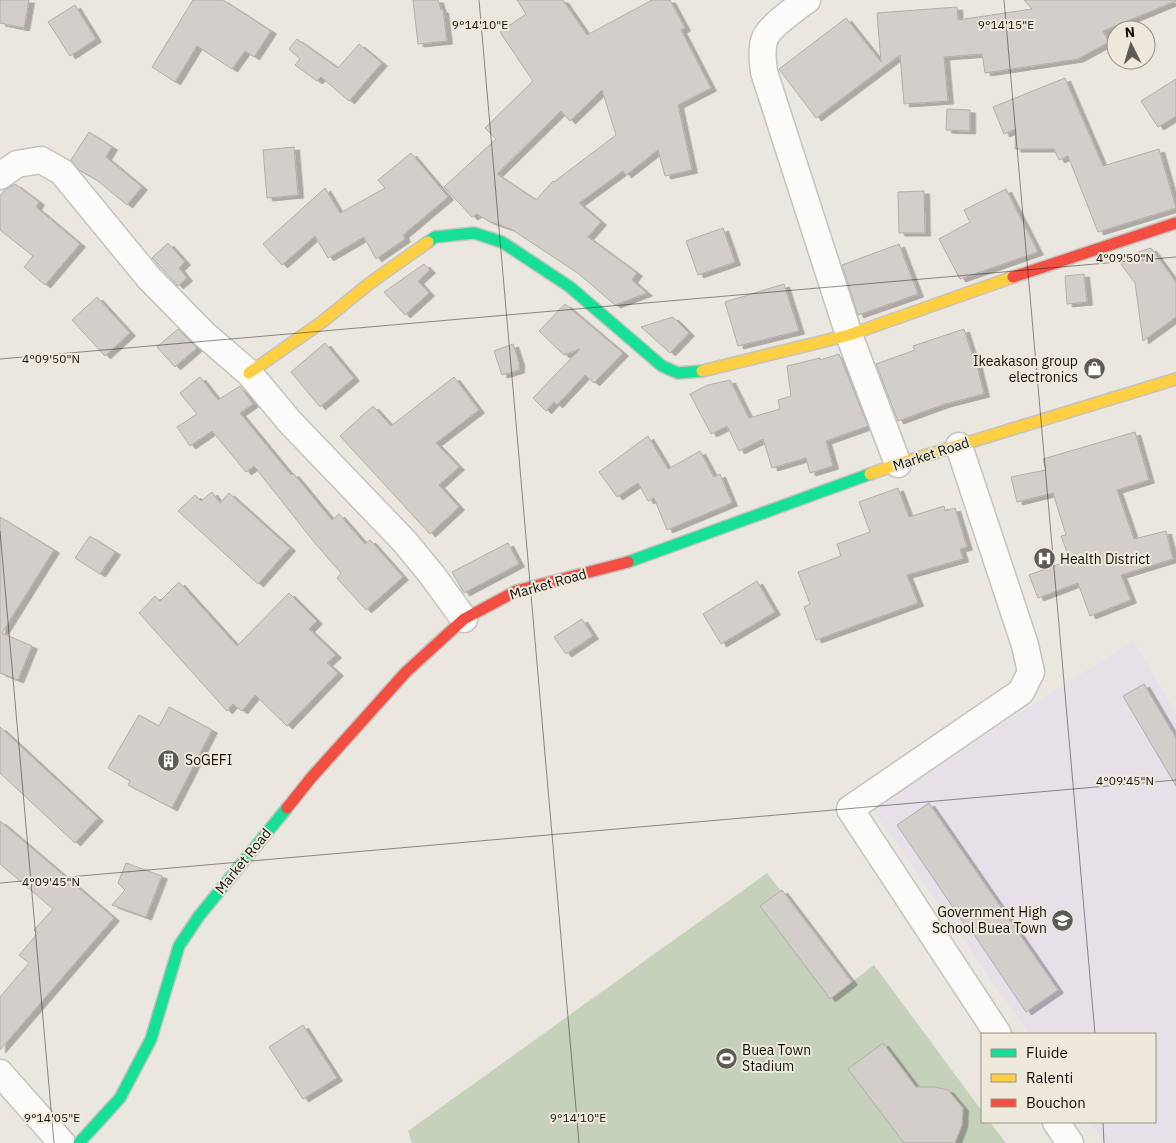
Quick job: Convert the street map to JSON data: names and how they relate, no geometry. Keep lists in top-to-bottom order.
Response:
{
  "streets": {
    "main road": ["Market Road"]
  },
  "places": {
    "shop": ["Ikeakason group electronics"],
    "hospital": ["Health District"],
    "building": ["SoGEFI"],
    "school or university": ["Government High School Buea Town"],
    "sports": ["Buea Town Stadium"]
  },
  "legend": ["Fluide", "Ralenti", "Bouchon"],
  "north": "top",
  "coordinates": [
    "9°14'10\"E",
    "9°14'15\"E",
    "4°09'50\"N",
    "4°09'45\"N",
    "9°14'05\"E"
  ]
}
